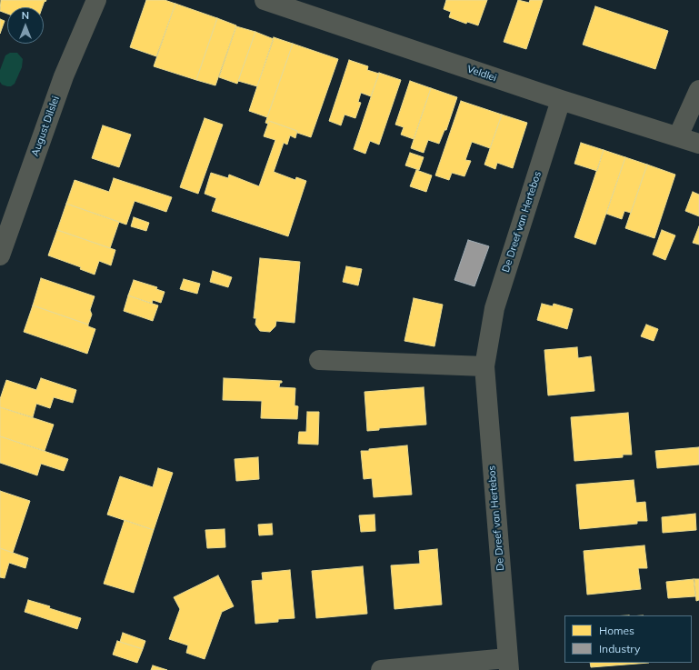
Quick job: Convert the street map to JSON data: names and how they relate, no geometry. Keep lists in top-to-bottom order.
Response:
{
  "streets": {
    "street": ["Veldlei", "August Dilslei", "De Dreef van Hertebos"]
  },
  "crossings": [
    ["Veldlei", "De Dreef van Hertebos"]
  ],
  "legend": ["Homes", "Industry"],
  "north": "top"
}
